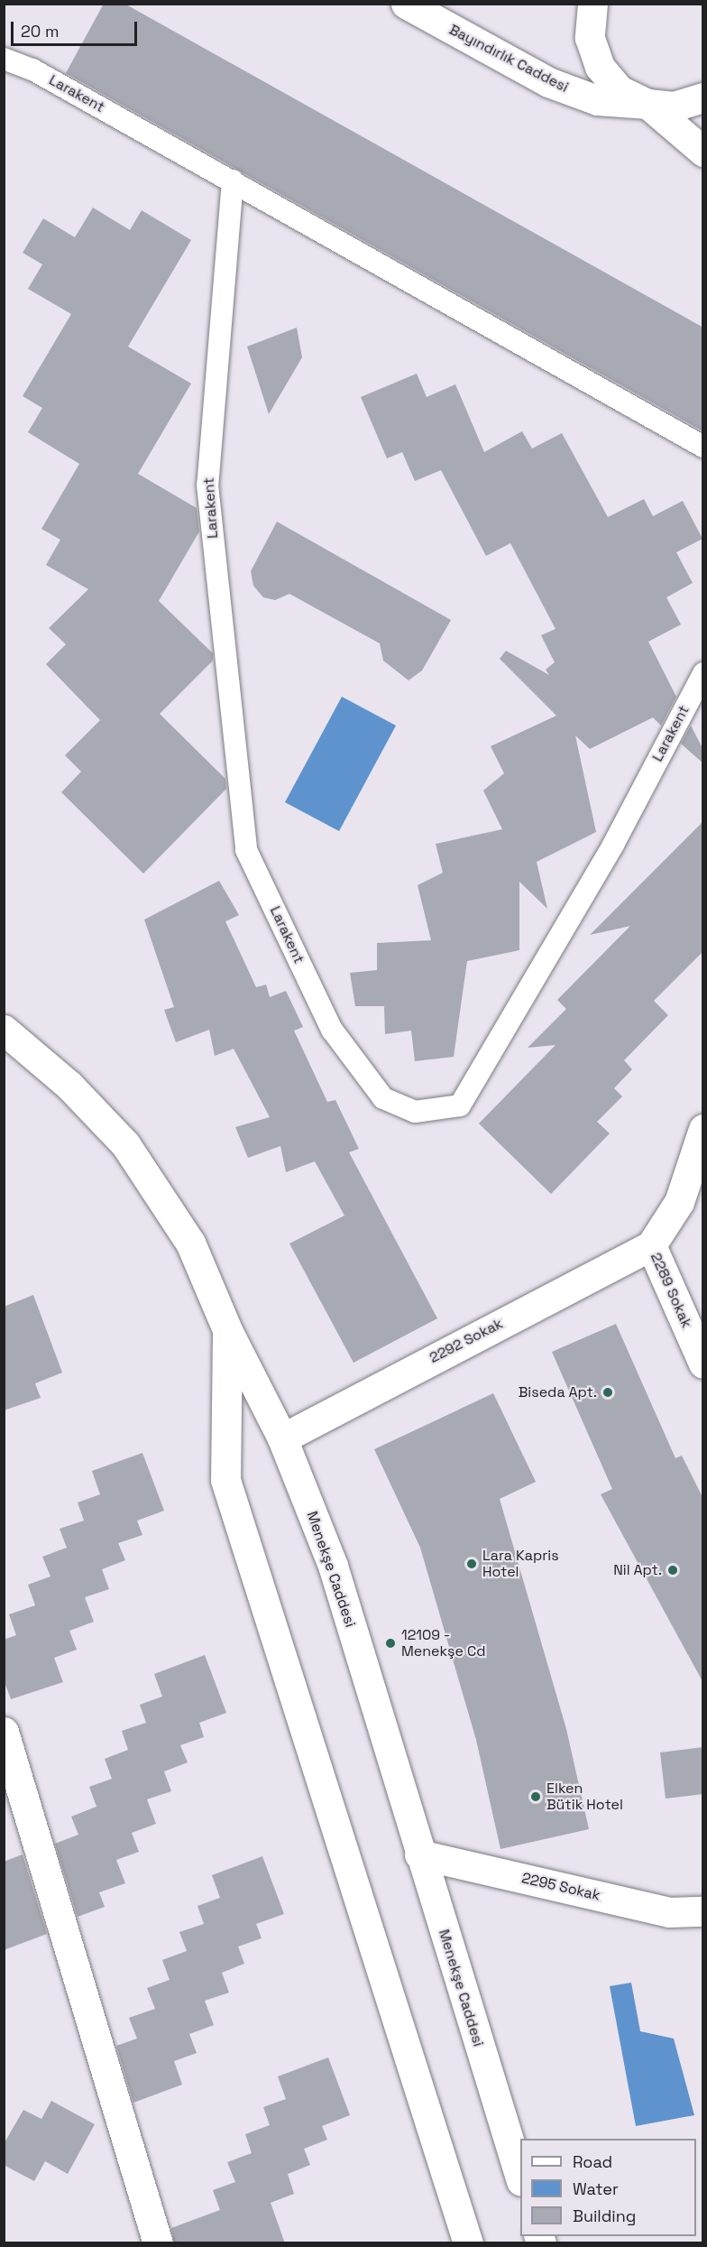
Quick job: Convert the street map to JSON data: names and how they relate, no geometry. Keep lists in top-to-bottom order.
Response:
{
  "streets": {
    "street": [
      "Bayındırlık Caddesi",
      "2289 Sokak",
      "2292 Sokak",
      "Menekşe Caddesi",
      "2295 Sokak"
    ],
    "lane": ["Larakent"]
  },
  "crossings": [
    ["2289 Sokak", "2292 Sokak"],
    ["2292 Sokak", "Menekşe Caddesi"],
    ["Menekşe Caddesi", "2295 Sokak"]
  ],
  "places": [
    "Biseda Apt.",
    "Lara Kapris Hotel",
    "Nil Apt.",
    "12109 - Menekşe Cd",
    "Elken Bütik Hotel"
  ],
  "legend": ["Road", "Water", "Building"],
  "scale_bar": "20 m"
}
